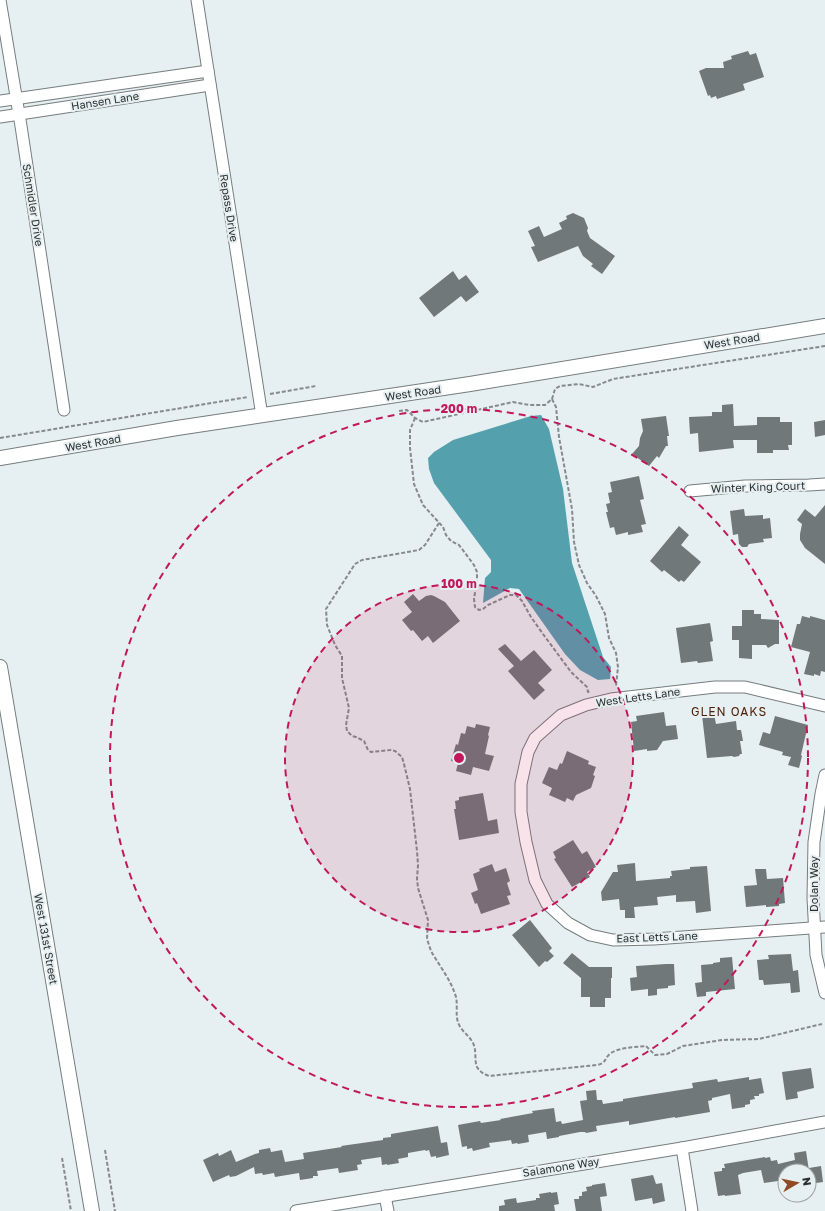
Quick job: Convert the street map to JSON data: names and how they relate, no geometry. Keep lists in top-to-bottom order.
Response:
{
  "streets": {
    "street": [
      "Hansen Lane",
      "Schmidler Drive",
      "Repass Drive",
      "West Road",
      "Winter King Court",
      "West Letts Lane",
      "Dolan Way",
      "East Letts Lane",
      "West 131st Street",
      "Salamone Way"
    ]
  },
  "crossings": [
    ["Hansen Lane", "Schmidler Drive"],
    ["Hansen Lane", "Repass Drive"],
    ["Repass Drive", "West Road"],
    ["West Letts Lane", "East Letts Lane"],
    ["Dolan Way", "East Letts Lane"]
  ],
  "districts": ["GLEN OAKS"],
  "north": "right",
  "rings": ["200 m", "100 m"]
}
